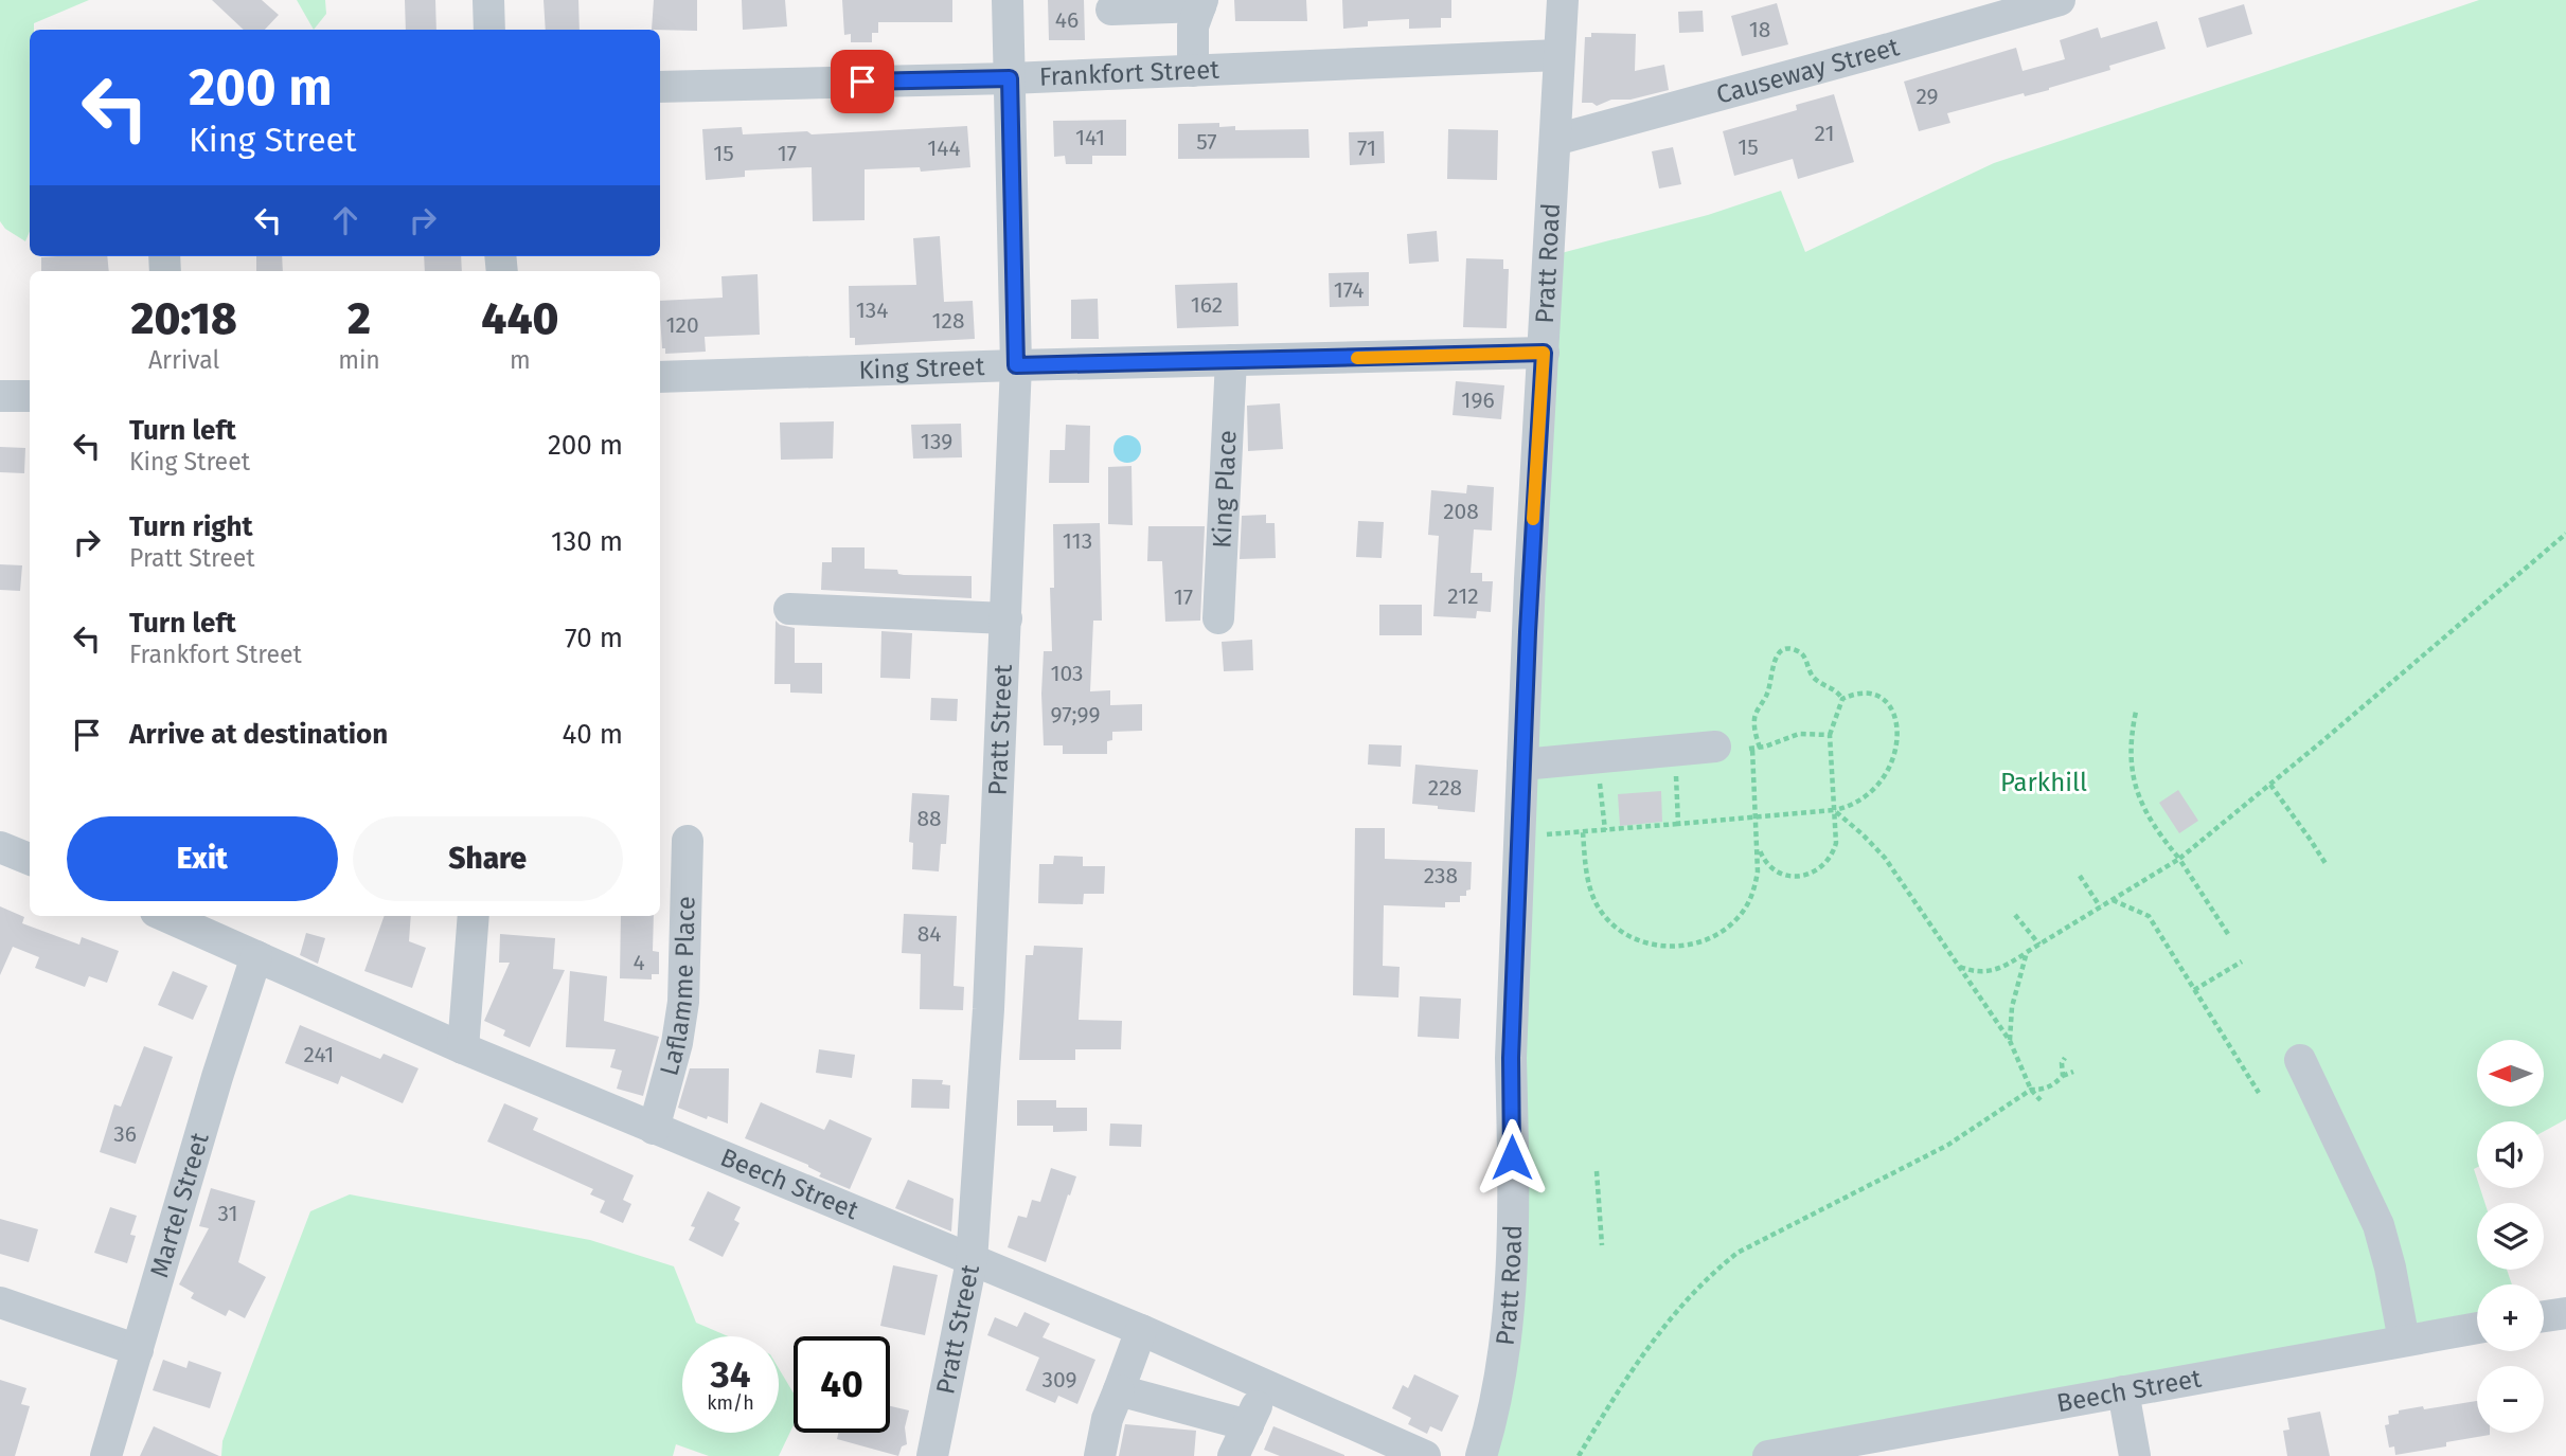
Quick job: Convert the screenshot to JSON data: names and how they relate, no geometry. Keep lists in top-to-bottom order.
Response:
{
  "streets": {
    "street": [
      "Causeway Street",
      "Frankfort Street",
      "Pratt Road",
      "King Street",
      "King Place",
      "Pratt Street",
      "Laflamme Place",
      "Beech Street",
      "Martel Street"
    ]
  },
  "crossings": [
    ["Causeway Street", "Pratt Road"],
    ["Frankfort Street", "Pratt Road"],
    ["Frankfort Street", "Pratt Street"],
    ["Pratt Road", "King Street"],
    ["King Street", "King Place"],
    ["King Street", "Pratt Street"],
    ["Pratt Street", "Beech Street"],
    ["Laflamme Place", "Beech Street"],
    ["Beech Street", "Martel Street"]
  ],
  "parks": ["Parkhill"],
  "house_numbers": [
    "46",
    "18",
    "29",
    "21",
    "141",
    "57",
    "15",
    "144",
    "71",
    "15",
    "17",
    "174",
    "162",
    "134",
    "128",
    "120",
    "196",
    "139",
    "208",
    "113",
    "212",
    "17",
    "103",
    "97;99",
    "228",
    "88",
    "238",
    "84",
    "4",
    "241",
    "36",
    "31",
    "309"
  ],
  "north": "left",
  "page": {
    "turn": ["200 m", "King Street"],
    "eta": [
      "20:18",
      "Arrival",
      "2",
      "min",
      "440",
      "m"
    ],
    "list": [
      {
        "name": "Turn left",
        "note": "King Street",
        "value": "200 m"
      },
      {
        "name": "Turn right",
        "note": "Pratt Street",
        "value": "130 m"
      },
      {
        "name": "Turn left",
        "note": "Frankfort Street",
        "value": "70 m"
      },
      {
        "name": "Arrive at destination",
        "value": "40 m"
      }
    ],
    "buttons": ["Exit", "Share"],
    "map_buttons": ["+", "−"],
    "speed": "34 km/h",
    "limit": "40"
  }
}
